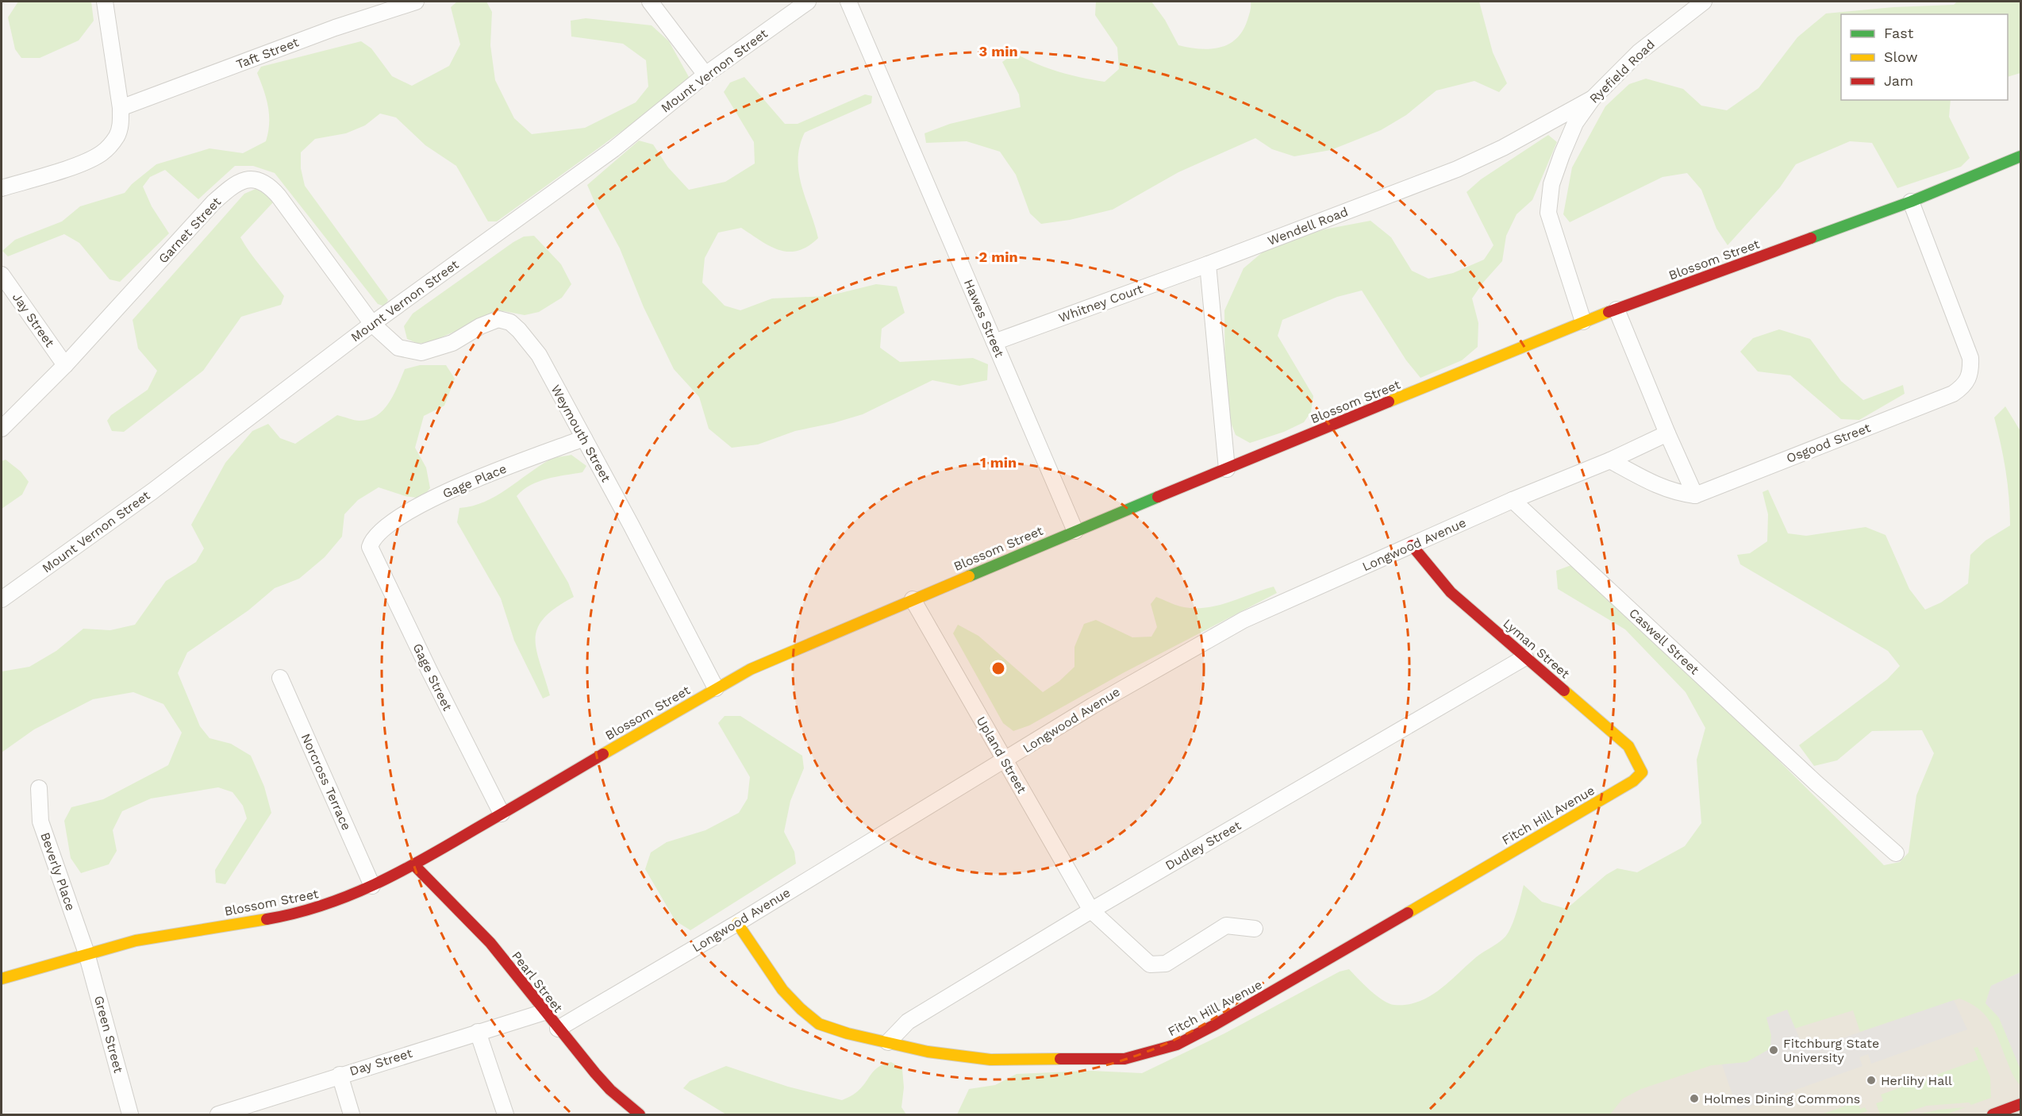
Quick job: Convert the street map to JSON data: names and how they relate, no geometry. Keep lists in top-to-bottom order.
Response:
{
  "streets": {
    "street": [
      "Taft Street",
      "Mount Vernon Street",
      "Ryefield Road",
      "Wendell Road",
      "Garnet Street",
      "Blossom Street",
      "Whitney Court",
      "Hawes Street",
      "Jay Street",
      "Weymouth Street",
      "Osgood Street",
      "Gage Place",
      "Longwood Avenue",
      "Caswell Street",
      "Lyman Street",
      "Gage Street",
      "Upland Street",
      "Norcross Terrace",
      "Fitch Hill Avenue",
      "Dudley Street",
      "Beverly Place",
      "Pearl Street",
      "Green Street",
      "Day Street"
    ]
  },
  "crossings": [
    ["Mount Vernon Street", "Garnet Street"],
    ["Mount Vernon Street", "Weymouth Street"],
    ["Ryefield Road", "Wendell Road"],
    ["Ryefield Road", "Blossom Street"],
    ["Wendell Road", "Whitney Court"],
    ["Garnet Street", "Jay Street"],
    ["Garnet Street", "Weymouth Street"],
    ["Blossom Street", "Hawes Street"],
    ["Blossom Street", "Weymouth Street"],
    ["Blossom Street", "Osgood Street"],
    ["Blossom Street", "Gage Street"],
    ["Blossom Street", "Upland Street"],
    ["Blossom Street", "Norcross Terrace"],
    ["Blossom Street", "Beverly Place"],
    ["Blossom Street", "Pearl Street"],
    ["Blossom Street", "Green Street"],
    ["Whitney Court", "Hawes Street"],
    ["Weymouth Street", "Gage Place"],
    ["Gage Place", "Gage Street"],
    ["Longwood Avenue", "Caswell Street"],
    ["Longwood Avenue", "Lyman Street"],
    ["Longwood Avenue", "Upland Street"],
    ["Longwood Avenue", "Fitch Hill Avenue"],
    ["Longwood Avenue", "Pearl Street"],
    ["Lyman Street", "Fitch Hill Avenue"],
    ["Lyman Street", "Dudley Street"],
    ["Upland Street", "Dudley Street"],
    ["Fitch Hill Avenue", "Dudley Street"],
    ["Beverly Place", "Green Street"],
    ["Pearl Street", "Day Street"]
  ],
  "places": ["Fitchburg State University", "Herlihy Hall", "Holmes Dining Commons"],
  "legend": ["Fast", "Slow", "Jam"],
  "rings": ["3 min", "2 min", "1 min"]
}
